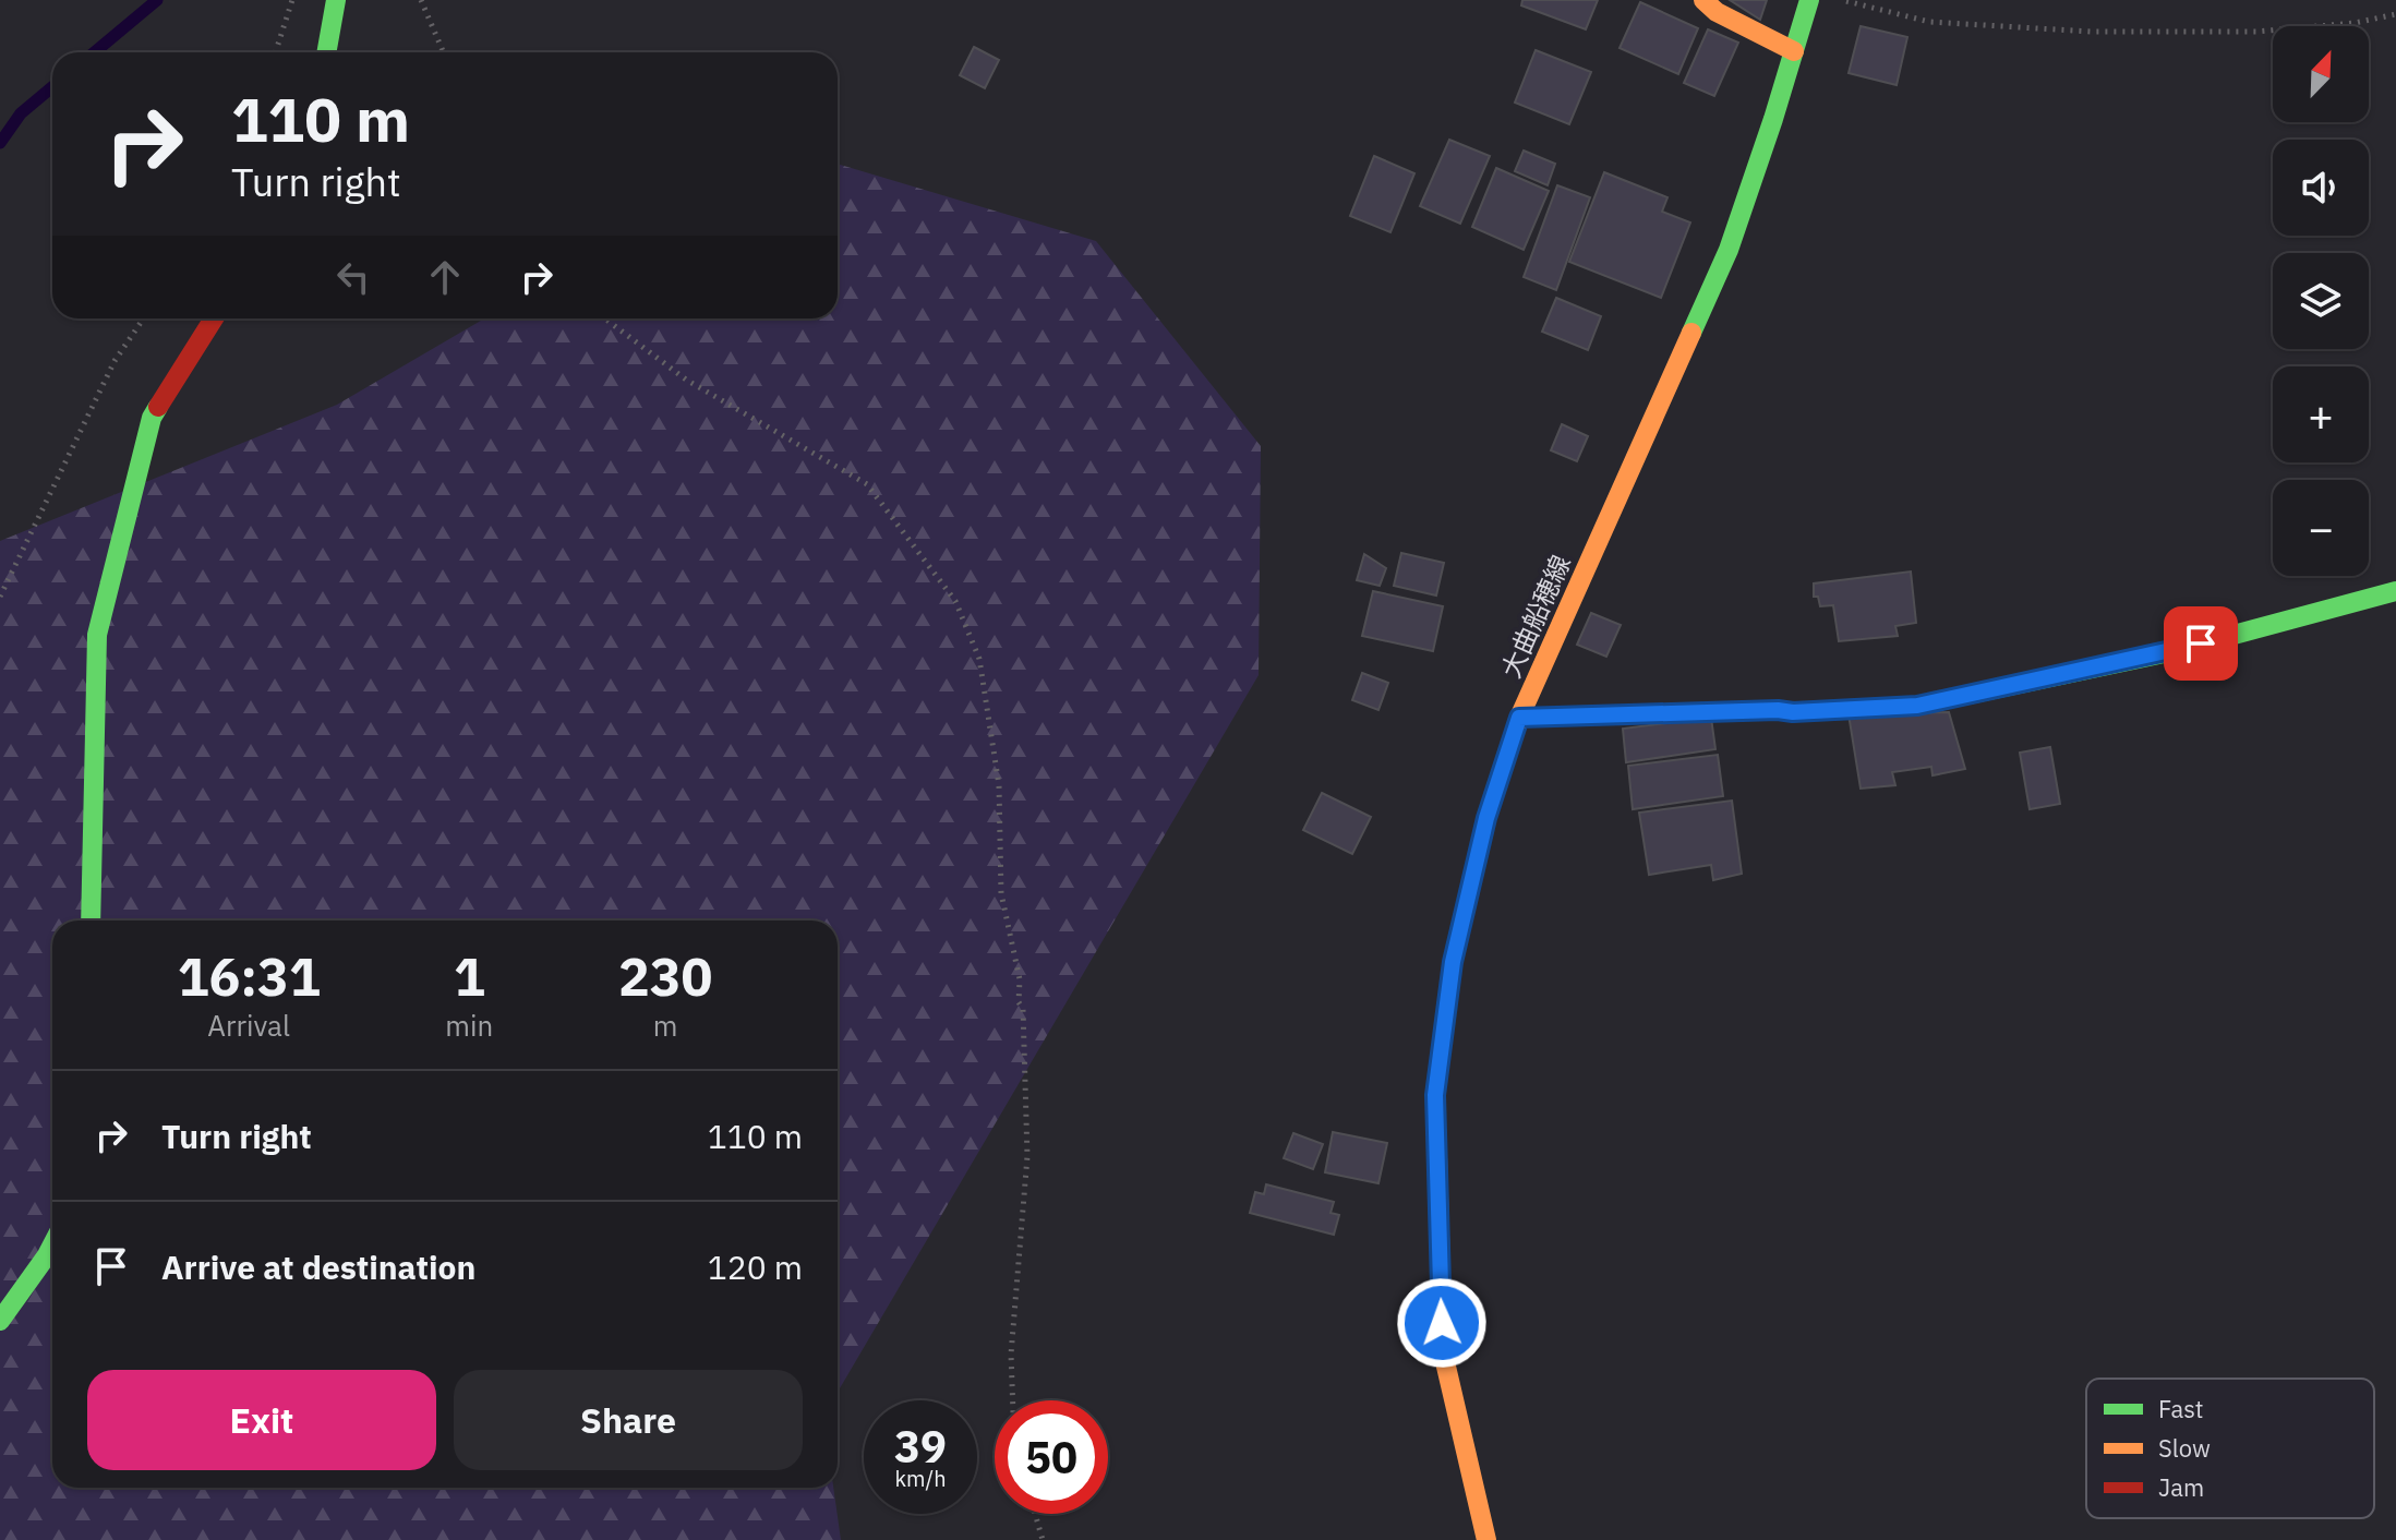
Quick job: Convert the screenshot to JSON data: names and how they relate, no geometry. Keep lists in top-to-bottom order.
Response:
{
  "streets": {
    "street": ["大曲船穂線"]
  },
  "legend": ["Fast", "Slow", "Jam"],
  "north": "top right",
  "page": {
    "map_buttons": ["+", "−"],
    "turn": ["110 m", "Turn right"],
    "eta": [
      "16:31",
      "Arrival",
      "1",
      "min",
      "230",
      "m"
    ],
    "list": [
      {
        "name": "Turn right",
        "value": "110 m"
      },
      {
        "name": "Arrive at destination",
        "value": "120 m"
      }
    ],
    "buttons": ["Exit", "Share"],
    "speed": "39 km/h",
    "limit": "50"
  }
}
